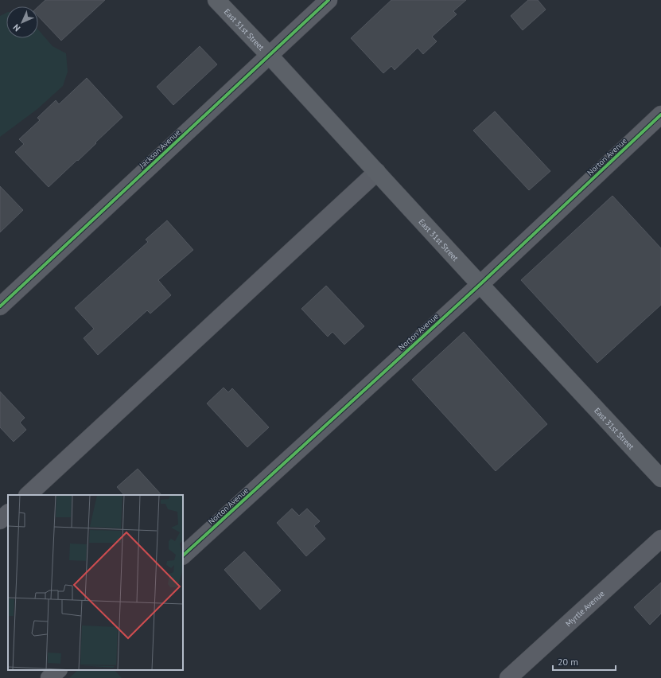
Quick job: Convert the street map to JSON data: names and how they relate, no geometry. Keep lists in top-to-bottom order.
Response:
{
  "streets": {
    "main road": ["East 31st Street"],
    "street": ["Jackson Avenue", "Norton Avenue", "Myrtle Avenue"]
  },
  "crossings": [
    ["East 31st Street", "Jackson Avenue"],
    ["East 31st Street", "Norton Avenue"]
  ],
  "scale_bar": "20 m",
  "north": "bottom left"
}
